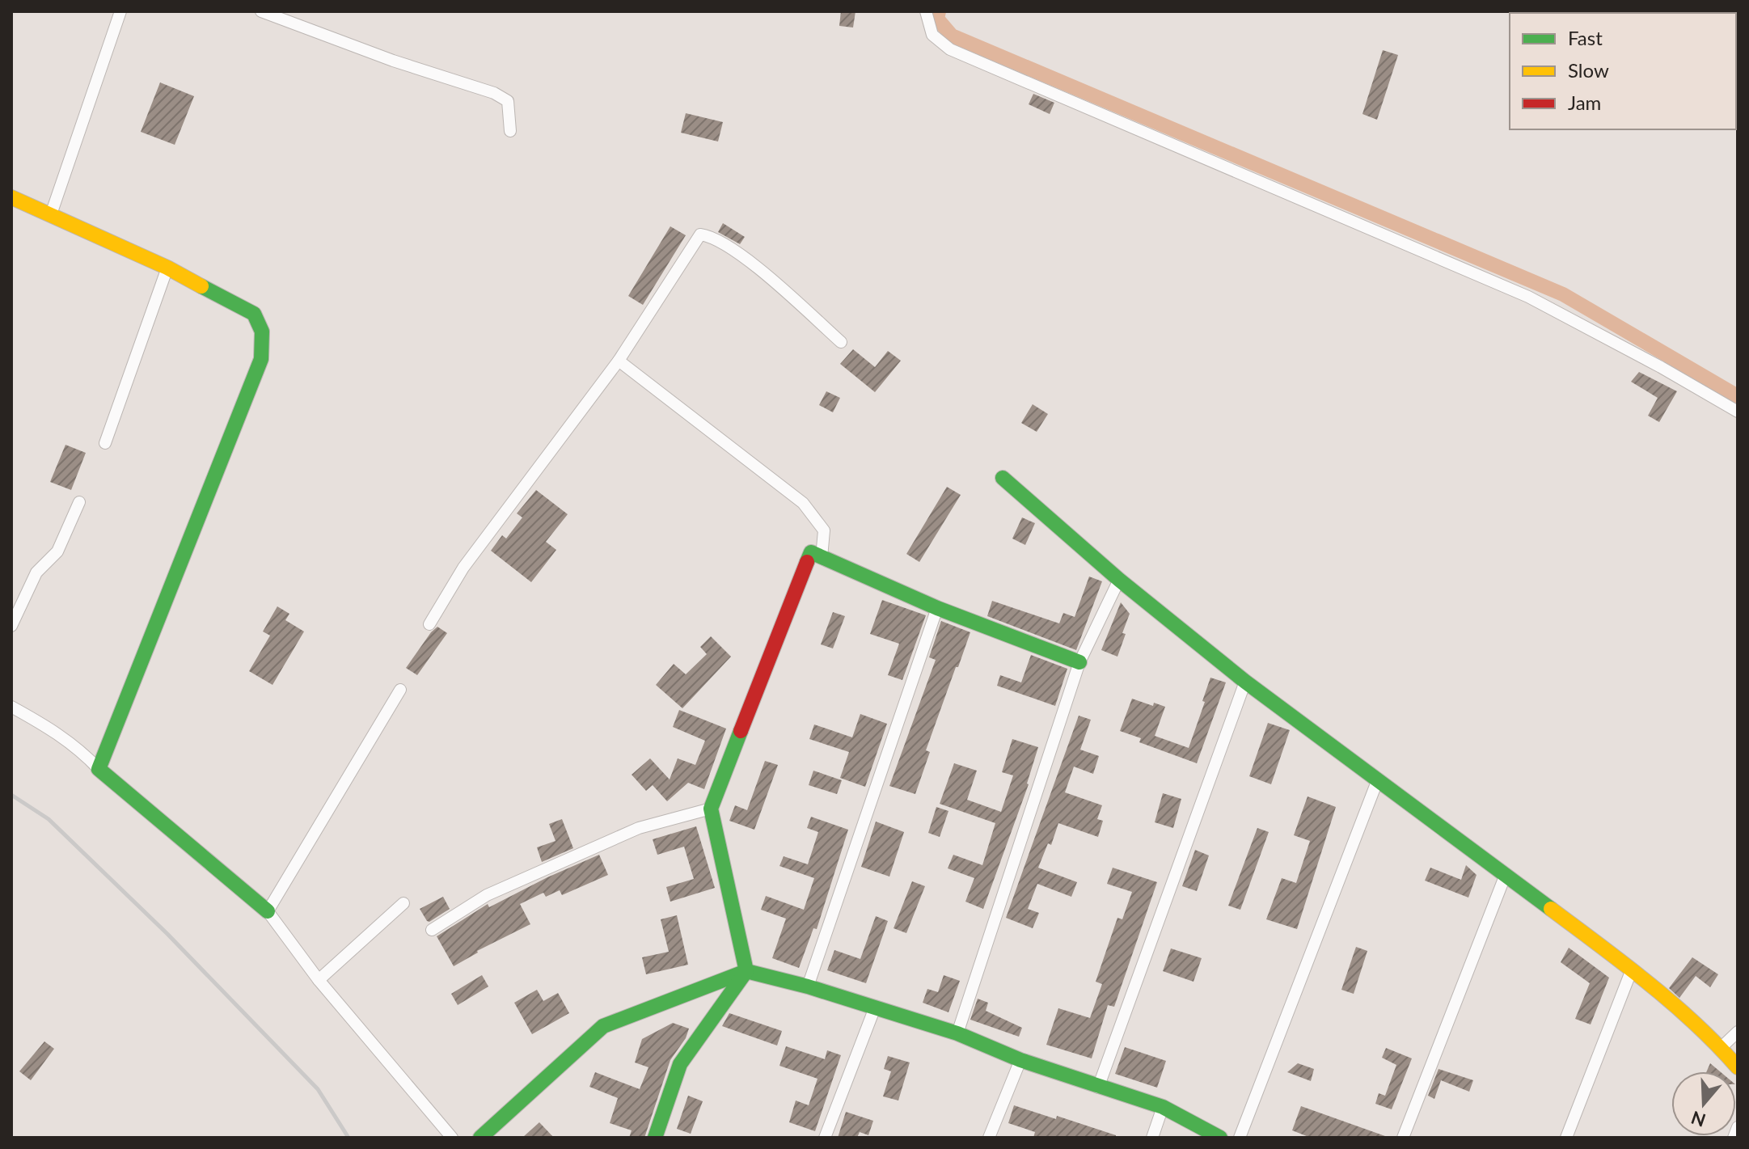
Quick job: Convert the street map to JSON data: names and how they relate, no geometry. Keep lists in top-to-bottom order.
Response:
{
  "legend": ["Fast", "Slow", "Jam"],
  "north": "bottom"
}
